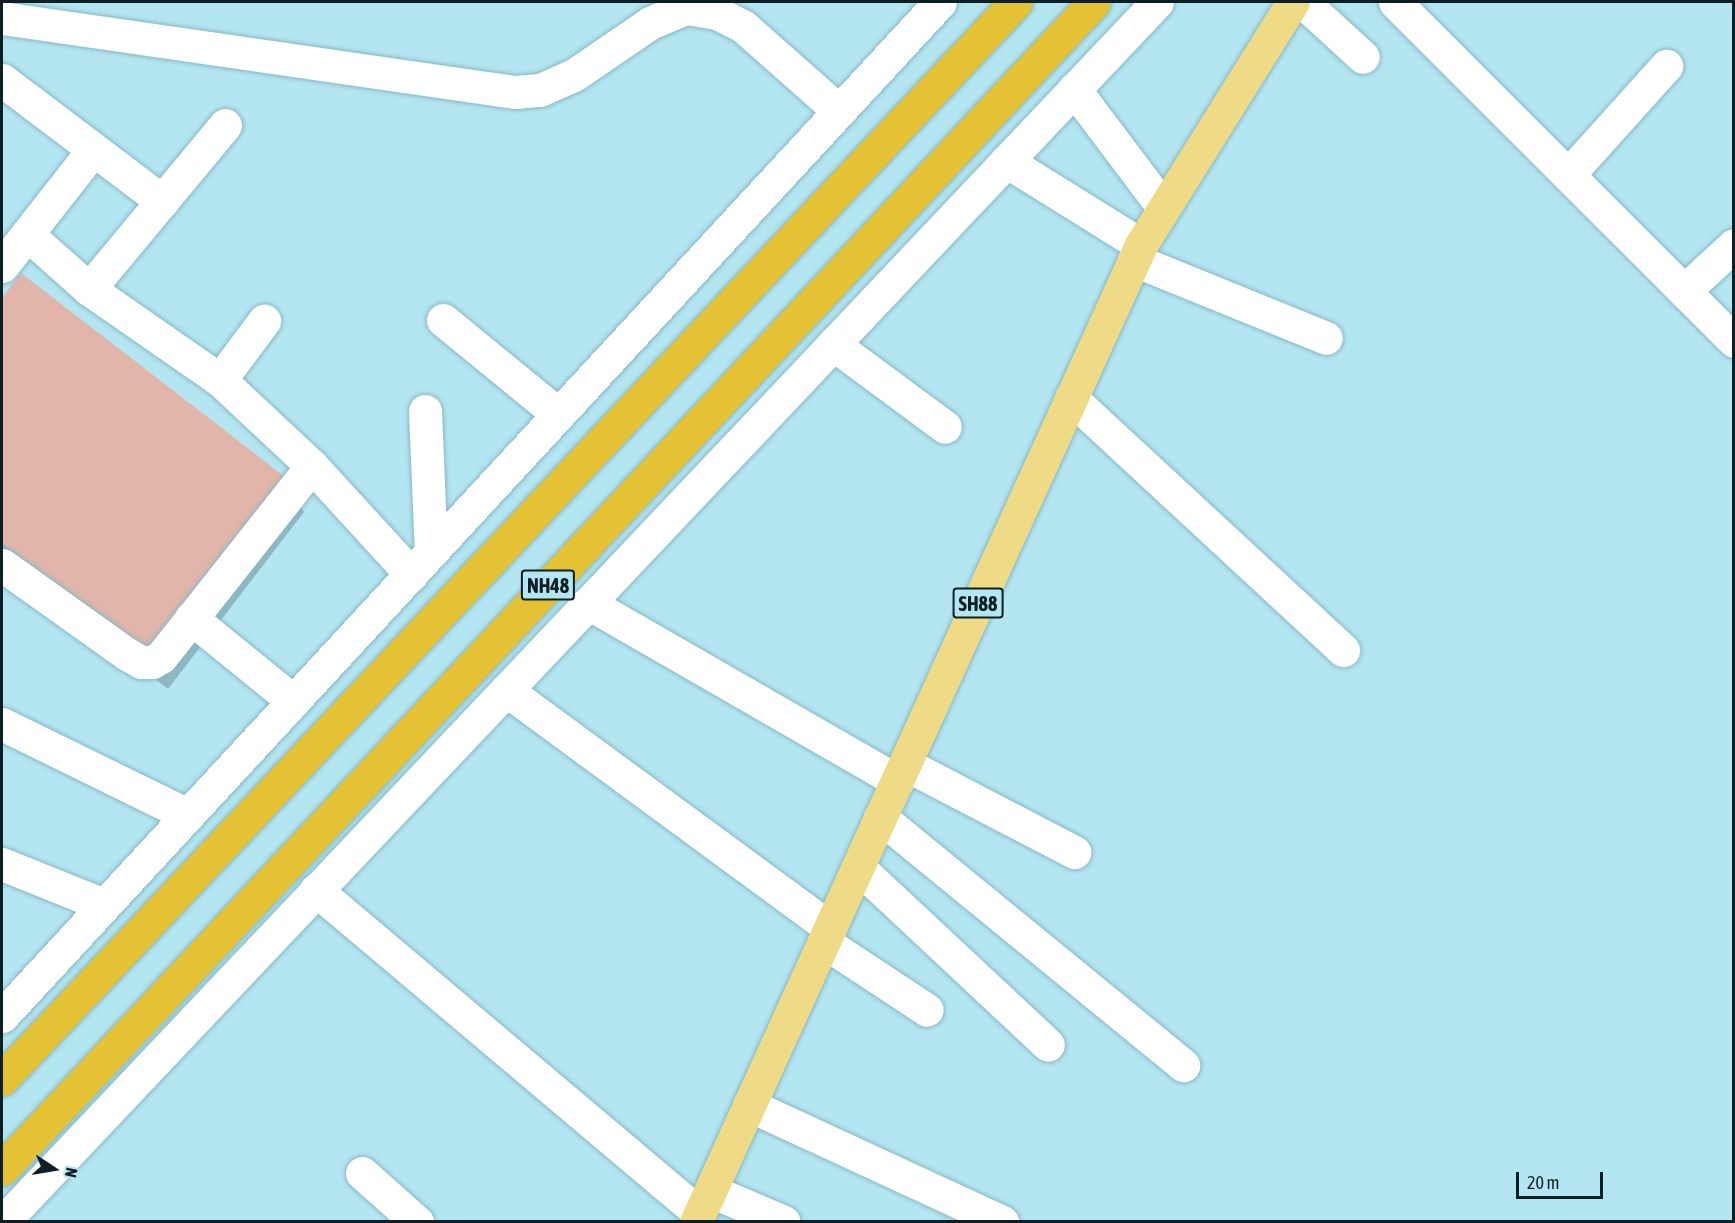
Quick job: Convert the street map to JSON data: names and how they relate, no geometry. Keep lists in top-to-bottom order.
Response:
{
  "streets": {
    "highway": ["NH48"],
    "main road": ["SH88"]
  },
  "scale_bar": "20 m",
  "north": "right"
}
